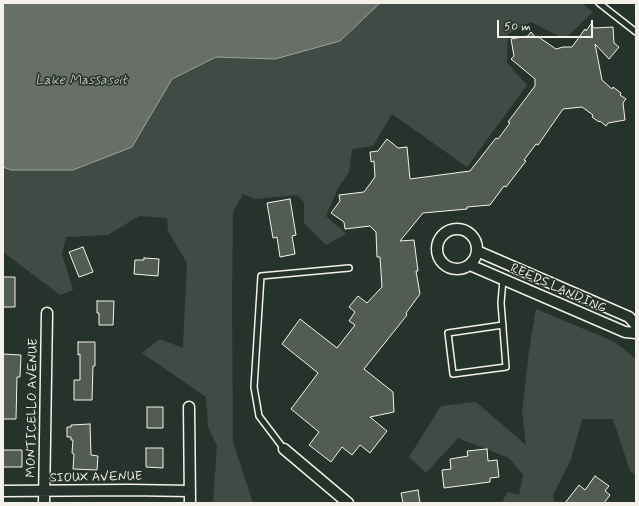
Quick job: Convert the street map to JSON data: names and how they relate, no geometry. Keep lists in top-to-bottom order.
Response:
{
  "streets": {
    "street": ["REEDS LANDING", "MONTICELLO AVENUE", "SIOUX AVENUE"]
  },
  "crossings": [
    ["MONTICELLO AVENUE", "SIOUX AVENUE"]
  ],
  "water": ["Lake Massasoit"],
  "scale_bar": "50 m"
}
